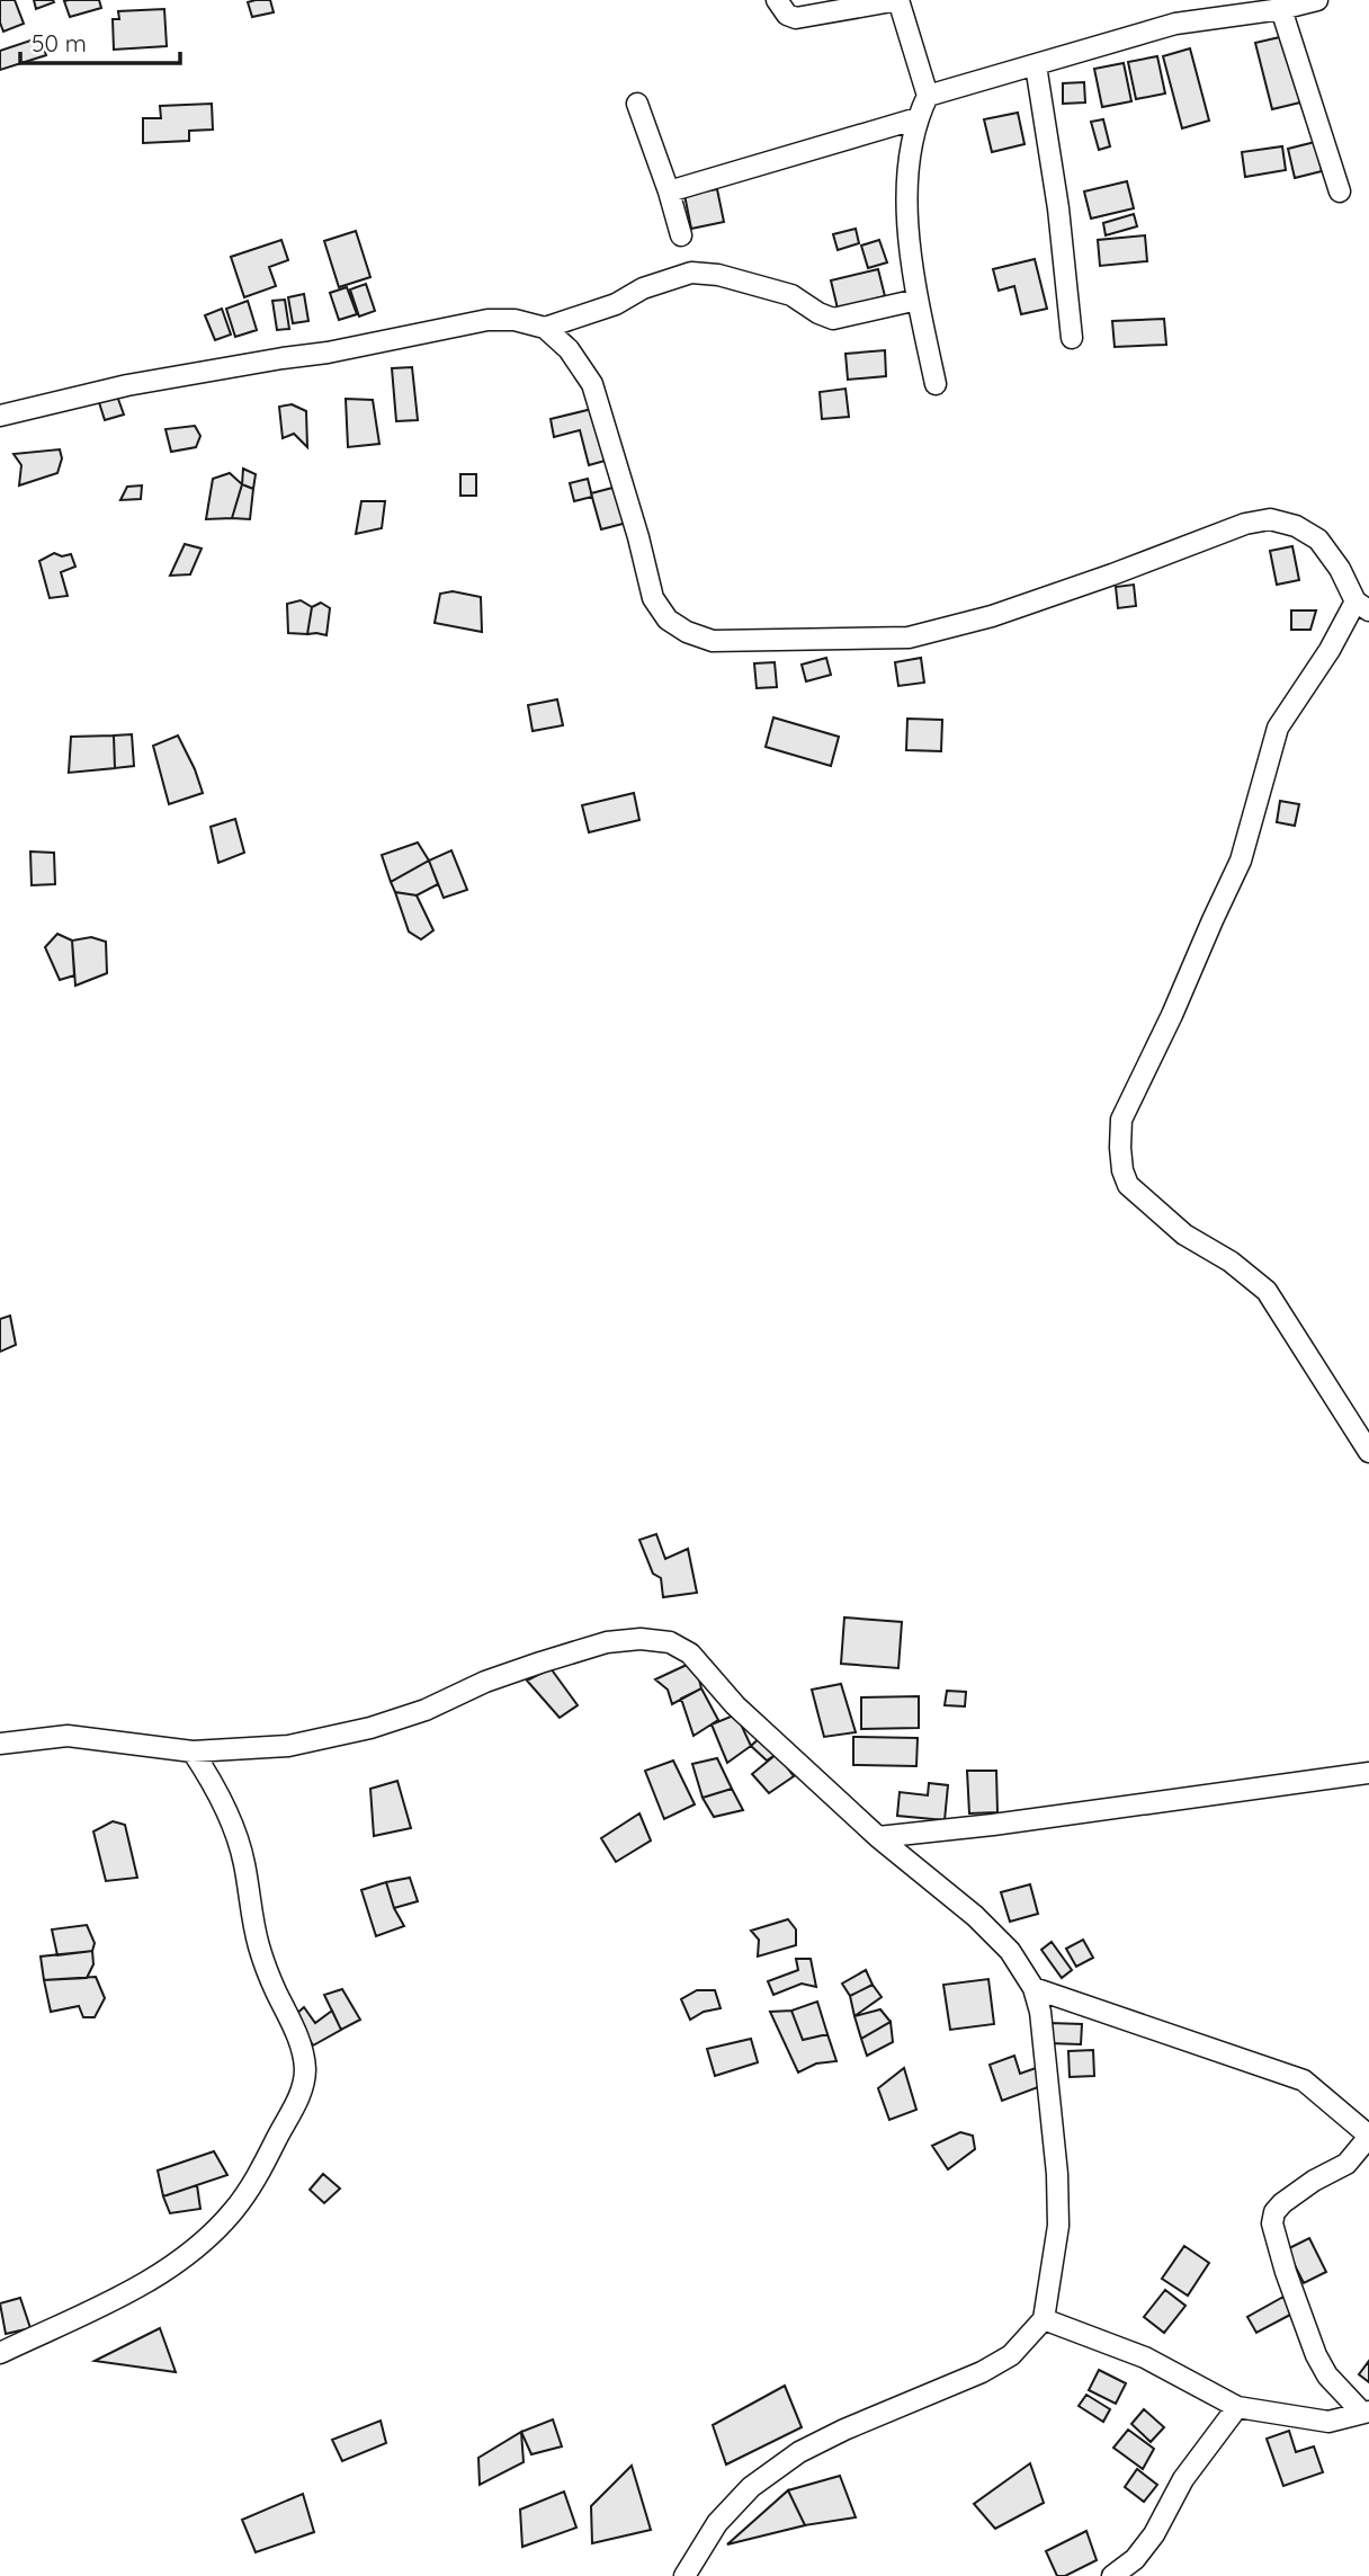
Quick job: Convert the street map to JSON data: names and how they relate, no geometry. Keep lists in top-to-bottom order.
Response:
{
  "scale_bar": "50 m"
}
